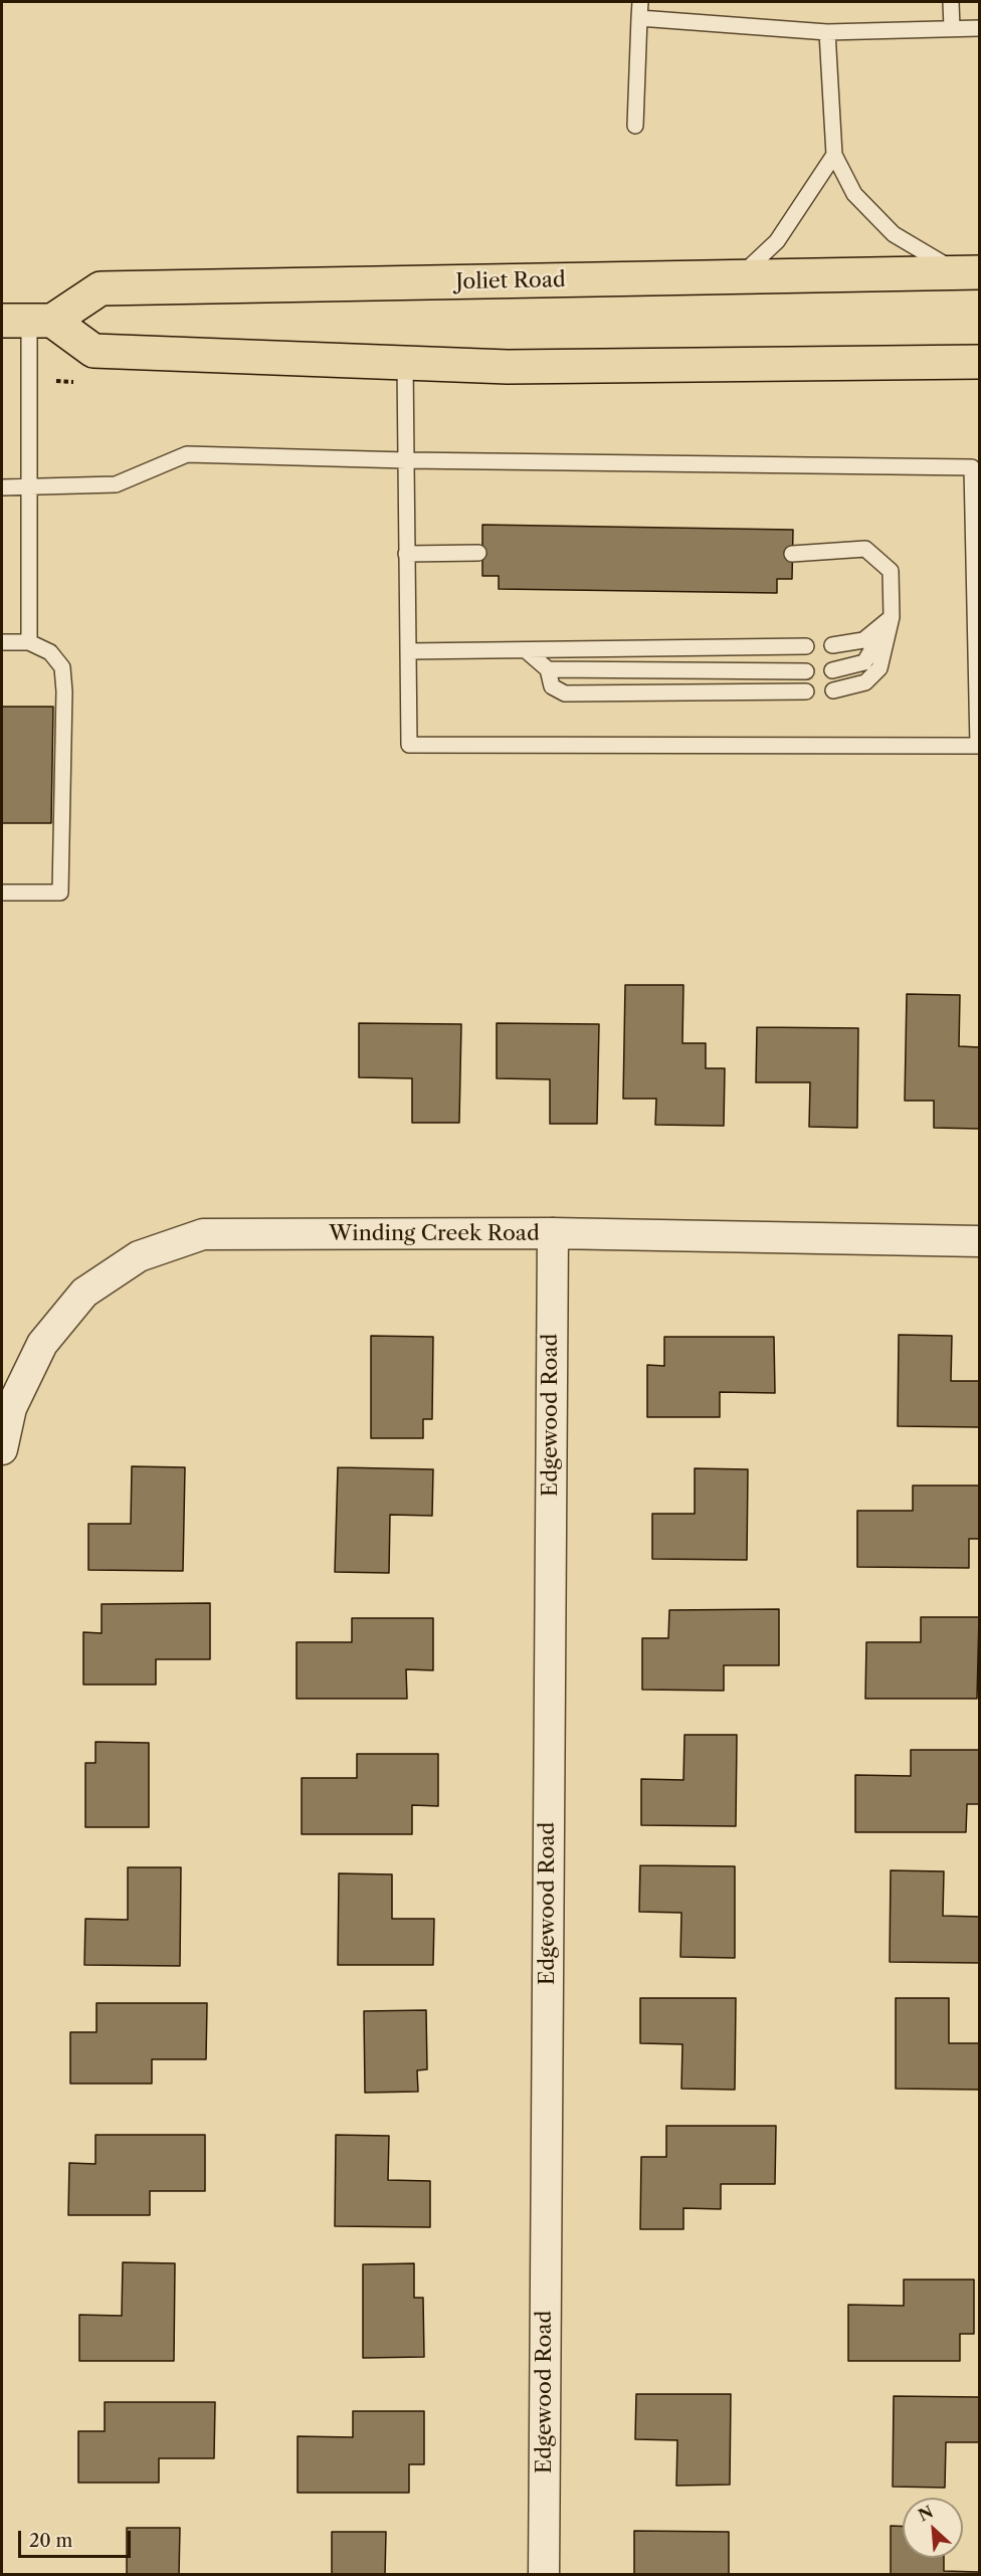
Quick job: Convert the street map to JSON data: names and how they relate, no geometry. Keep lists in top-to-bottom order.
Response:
{
  "streets": {
    "main road": ["Joliet Road"],
    "street": ["Winding Creek Road", "Edgewood Road"]
  },
  "crossings": [
    ["Winding Creek Road", "Edgewood Road"]
  ],
  "scale_bar": "20 m",
  "north": "top left"
}
